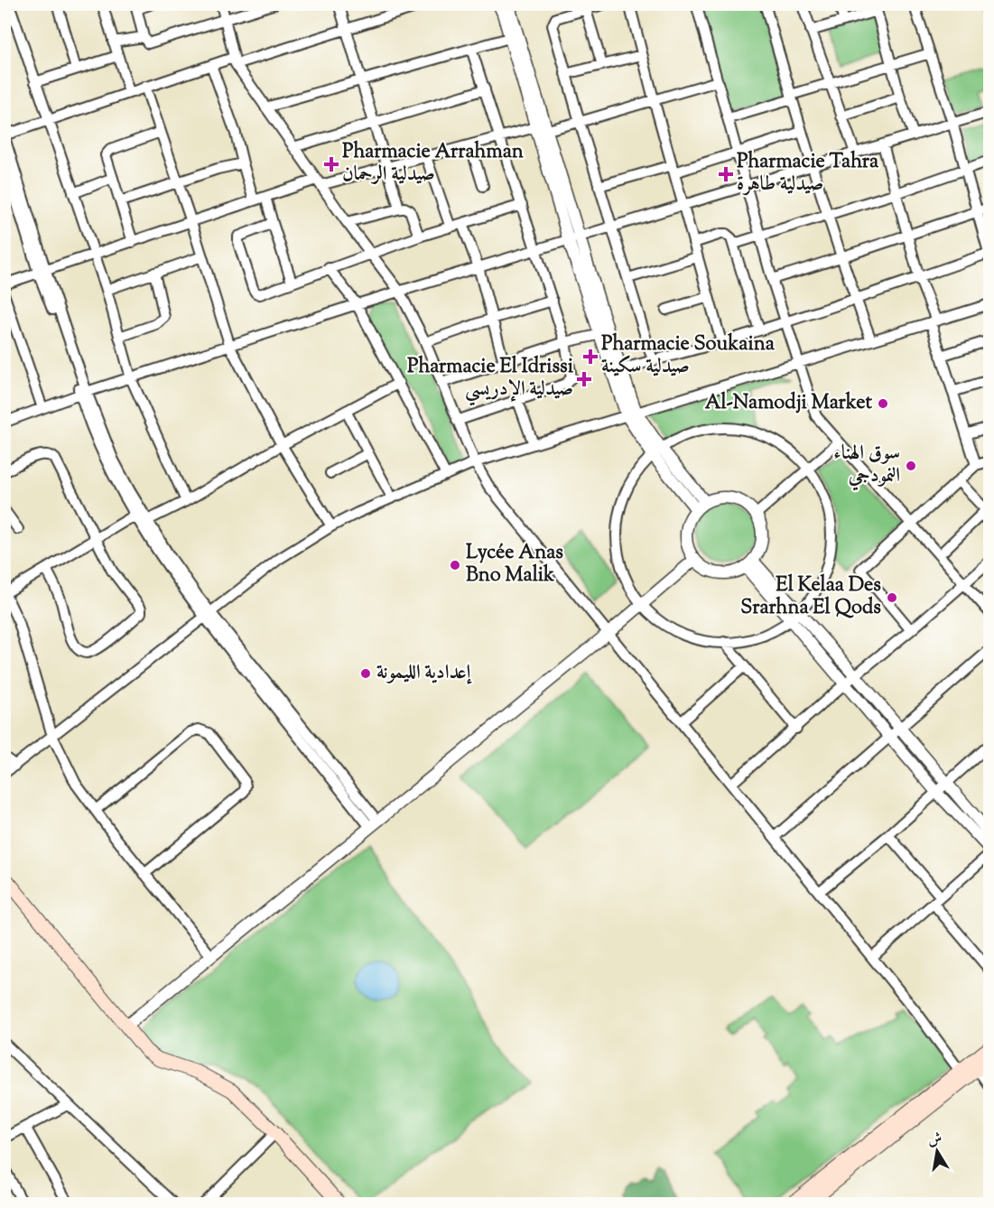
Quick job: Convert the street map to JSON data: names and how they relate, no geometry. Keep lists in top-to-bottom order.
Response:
{
  "places": {
    "health": [
      "Pharmacie Arrahman صيدلية الرحمان",
      "Pharmacie Tahra صيدلية طاهرة",
      "Pharmacie Soukaina صيدلية سكينة",
      "Pharmacie El Idrissi صيدلية الإدريسي"
    ],
    "other": [
      "Al-Namodji Market",
      "سوق الهناء النمودجي",
      "Lycée Anas Bno Malik",
      "El Kelaa Des Srarhna El Qods",
      "إعدادية الليمونة"
    ]
  },
  "north": "top"
}
